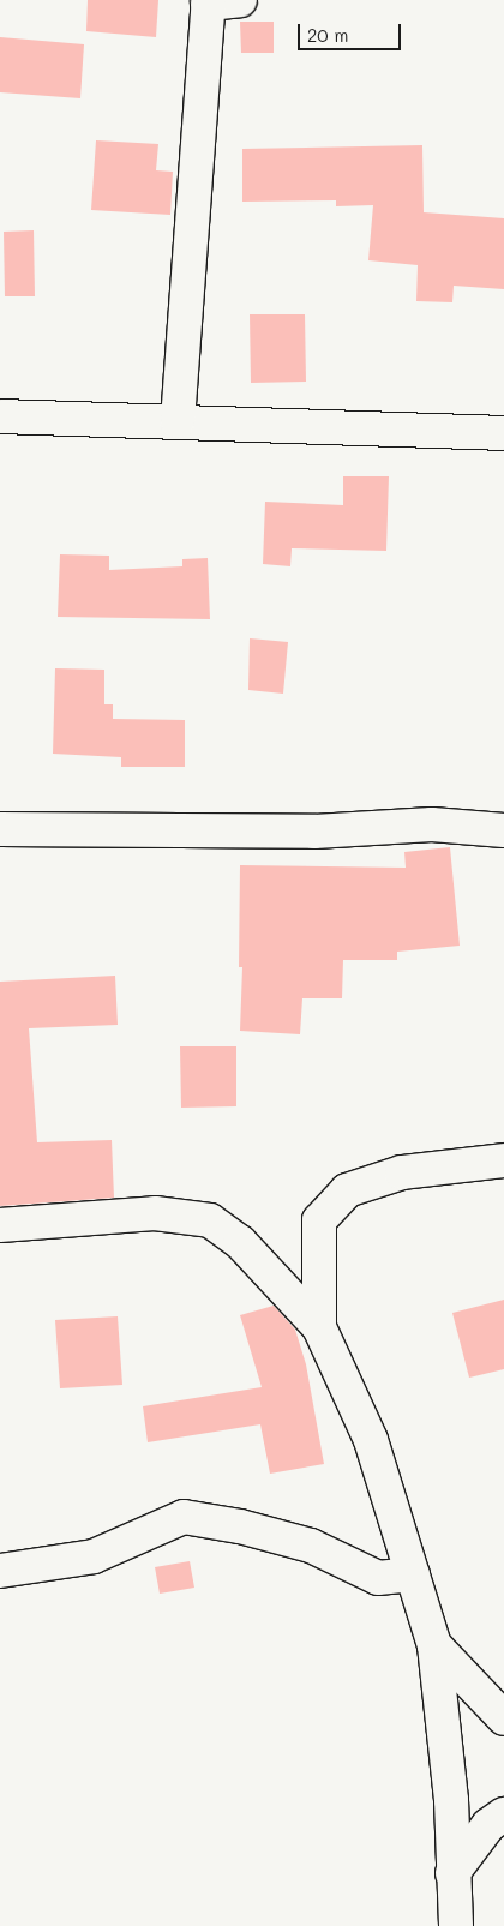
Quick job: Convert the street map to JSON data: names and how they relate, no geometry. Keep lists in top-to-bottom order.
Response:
{
  "scale_bar": "20 m"
}
